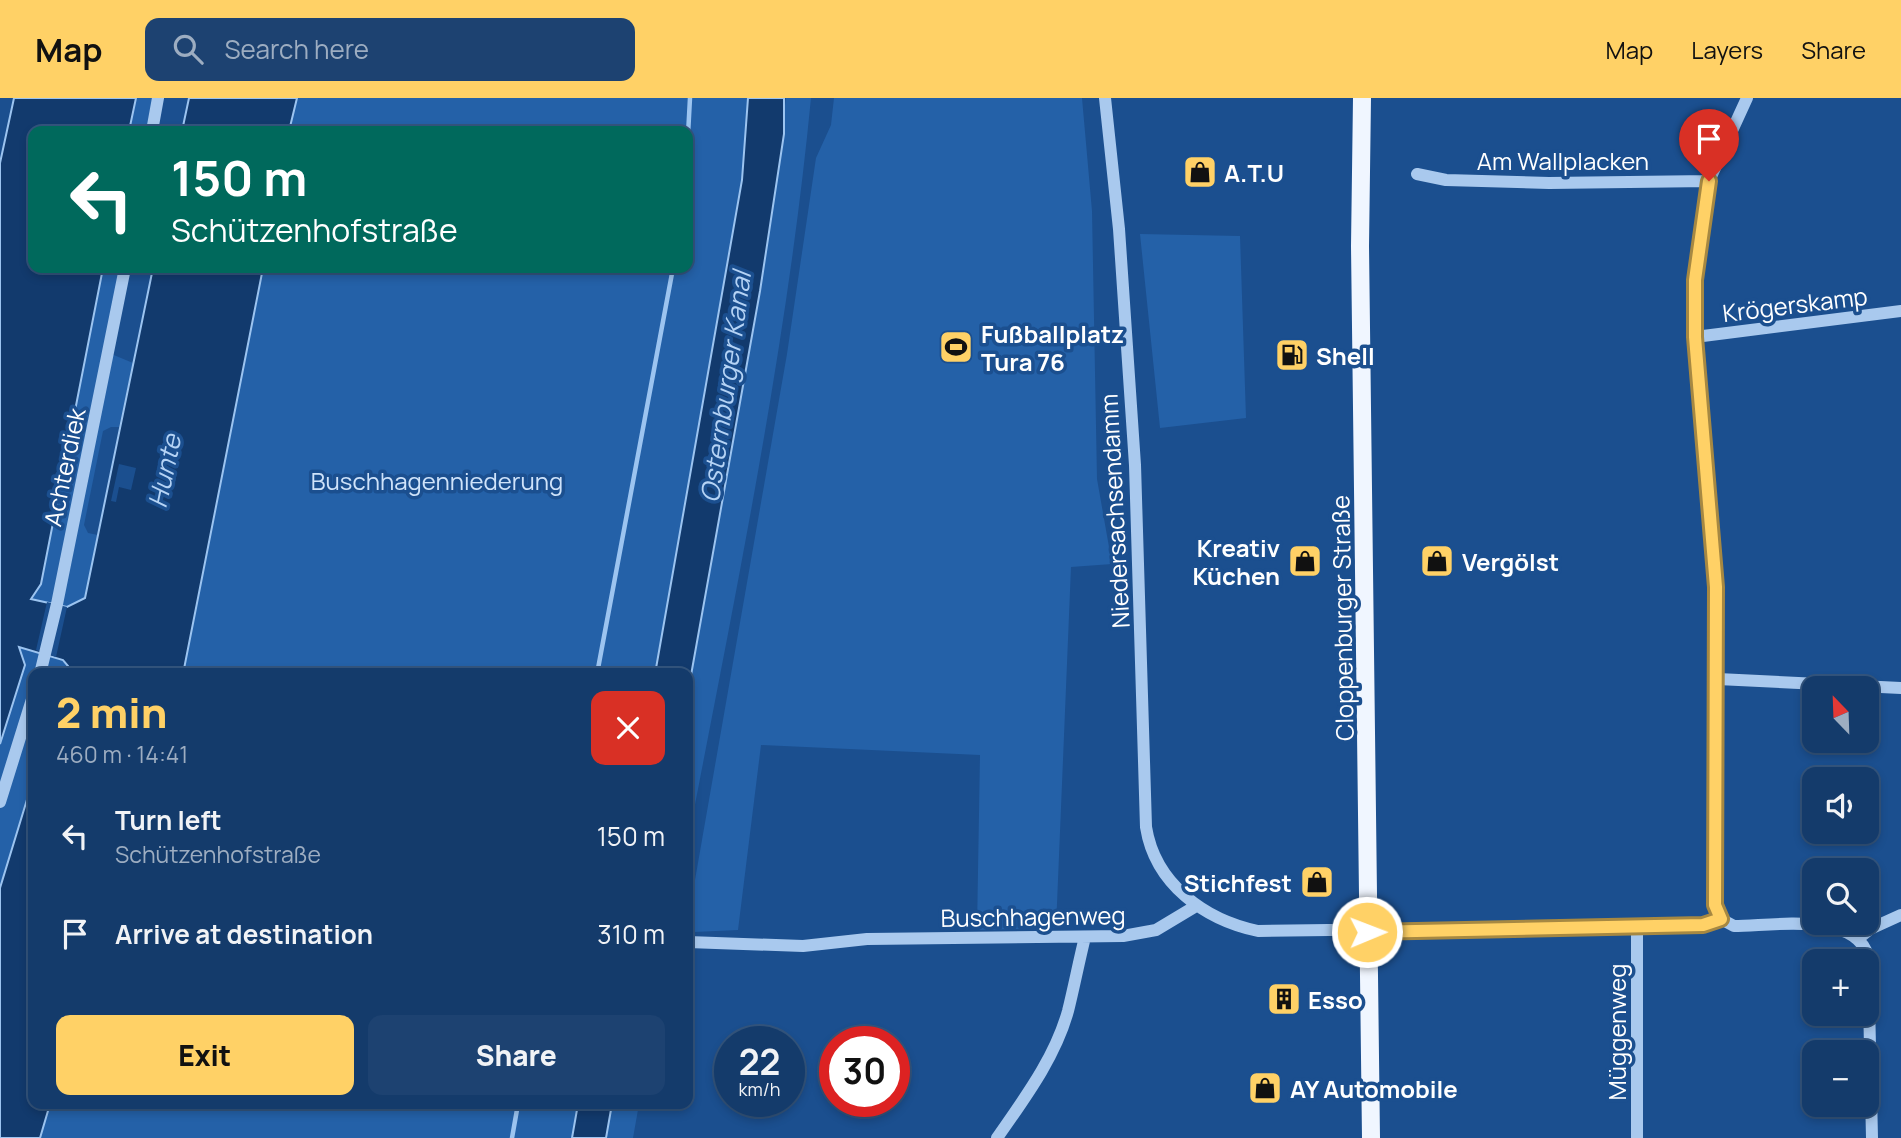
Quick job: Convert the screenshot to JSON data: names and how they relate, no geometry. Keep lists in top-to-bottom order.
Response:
{
  "streets": {
    "main road": ["Cloppenburger Straße"],
    "street": [
      "Am Wallplacken",
      "Krögerskamp",
      "Achterdiek",
      "Niedersachsendamm",
      "Buschhagenweg",
      "Müggenweg"
    ]
  },
  "crossings": [
    ["Niedersachsendamm", "Buschhagenweg"]
  ],
  "water": ["Osternburger Kanal", "Hunte"],
  "parks": ["Buschhagenniederung"],
  "places": {
    "shop": [
      "A.T.U",
      "Kreativ Küchen",
      "Vergölst",
      "Stichfest",
      "AY Automobile"
    ],
    "sports": ["Fußballplatz Tura 76"],
    "fuel station": ["Shell"],
    "building": ["Esso"]
  },
  "north": "top left",
  "page": {
    "header": "Map",
    "search": "Search here",
    "nav": ["Map", "Layers", "Share"],
    "turn": ["150 m", "Schützenhofstraße"],
    "heading": ["2 min", "460 m · 14:41"],
    "map_buttons": ["+", "−"],
    "list": [
      {
        "name": "Turn left",
        "note": "Schützenhofstraße",
        "value": "150 m"
      },
      {
        "name": "Arrive at destination",
        "value": "310 m"
      }
    ],
    "buttons": ["Exit", "Share"],
    "speed": "22 km/h",
    "limit": "30"
  }
}
